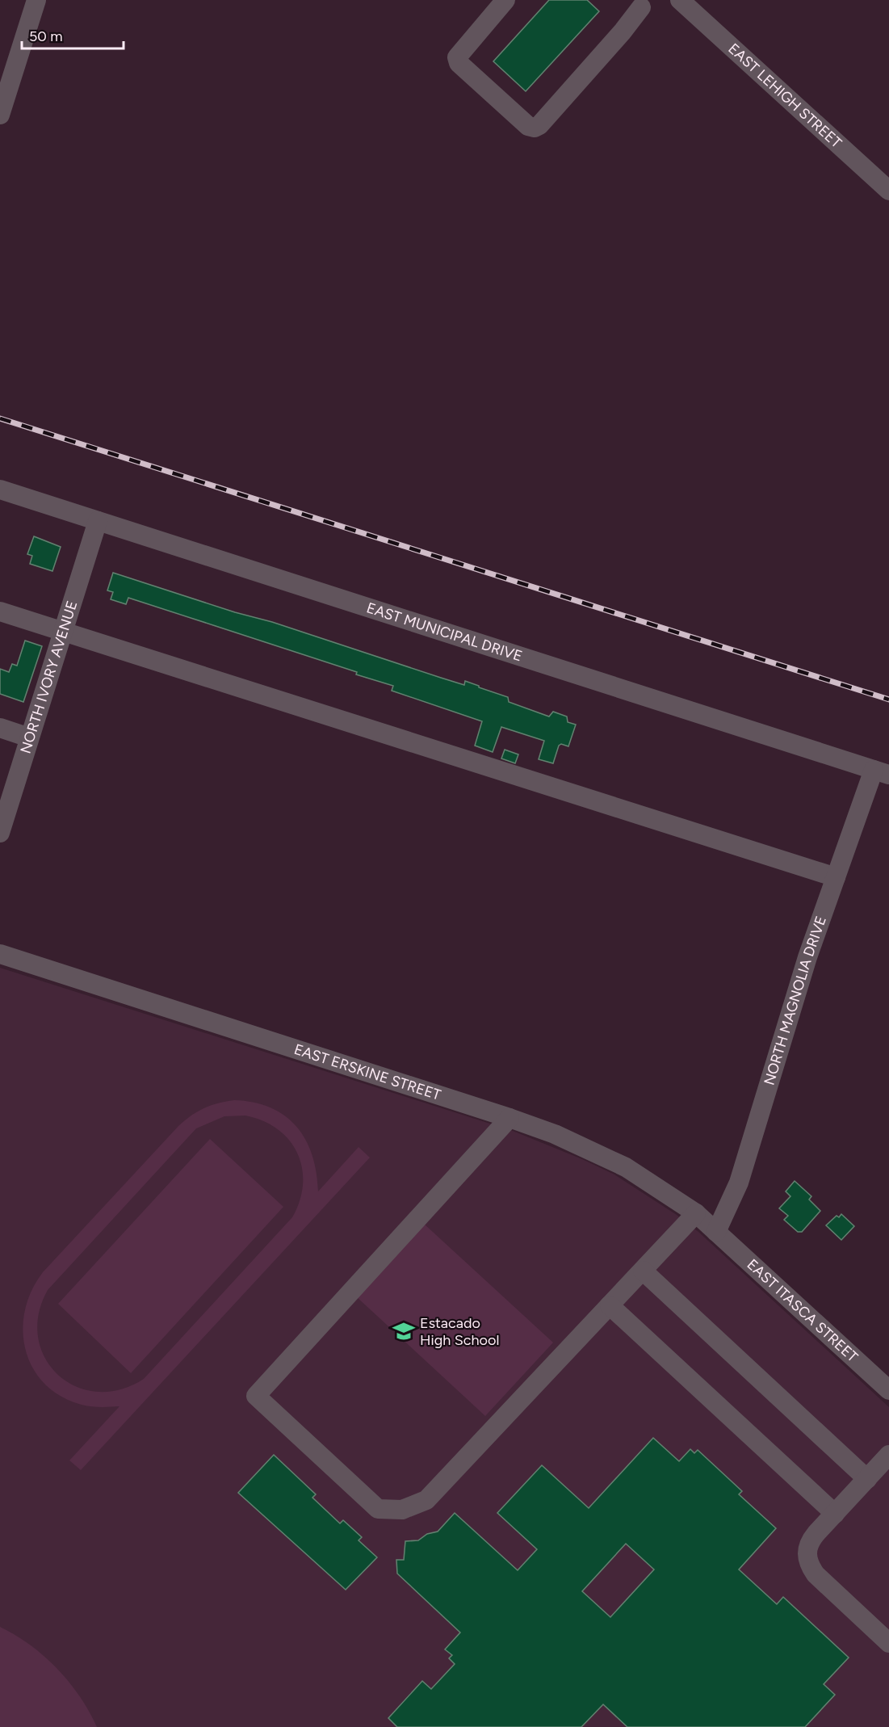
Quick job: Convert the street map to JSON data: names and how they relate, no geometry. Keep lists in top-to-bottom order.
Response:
{
  "streets": {
    "street": [
      "EAST LEHIGH STREET",
      "EAST MUNICIPAL DRIVE",
      "NORTH IVORY AVENUE",
      "NORTH MAGNOLIA DRIVE",
      "EAST ERSKINE STREET",
      "EAST ITASCA STREET"
    ]
  },
  "crossings": [
    ["EAST MUNICIPAL DRIVE", "NORTH IVORY AVENUE"],
    ["EAST MUNICIPAL DRIVE", "NORTH MAGNOLIA DRIVE"],
    ["NORTH MAGNOLIA DRIVE", "EAST ERSKINE STREET"],
    ["NORTH MAGNOLIA DRIVE", "EAST ITASCA STREET"],
    ["EAST ERSKINE STREET", "EAST ITASCA STREET"]
  ],
  "places": {
    "school or university": ["Estacado High School"]
  },
  "scale_bar": "50 m"
}
